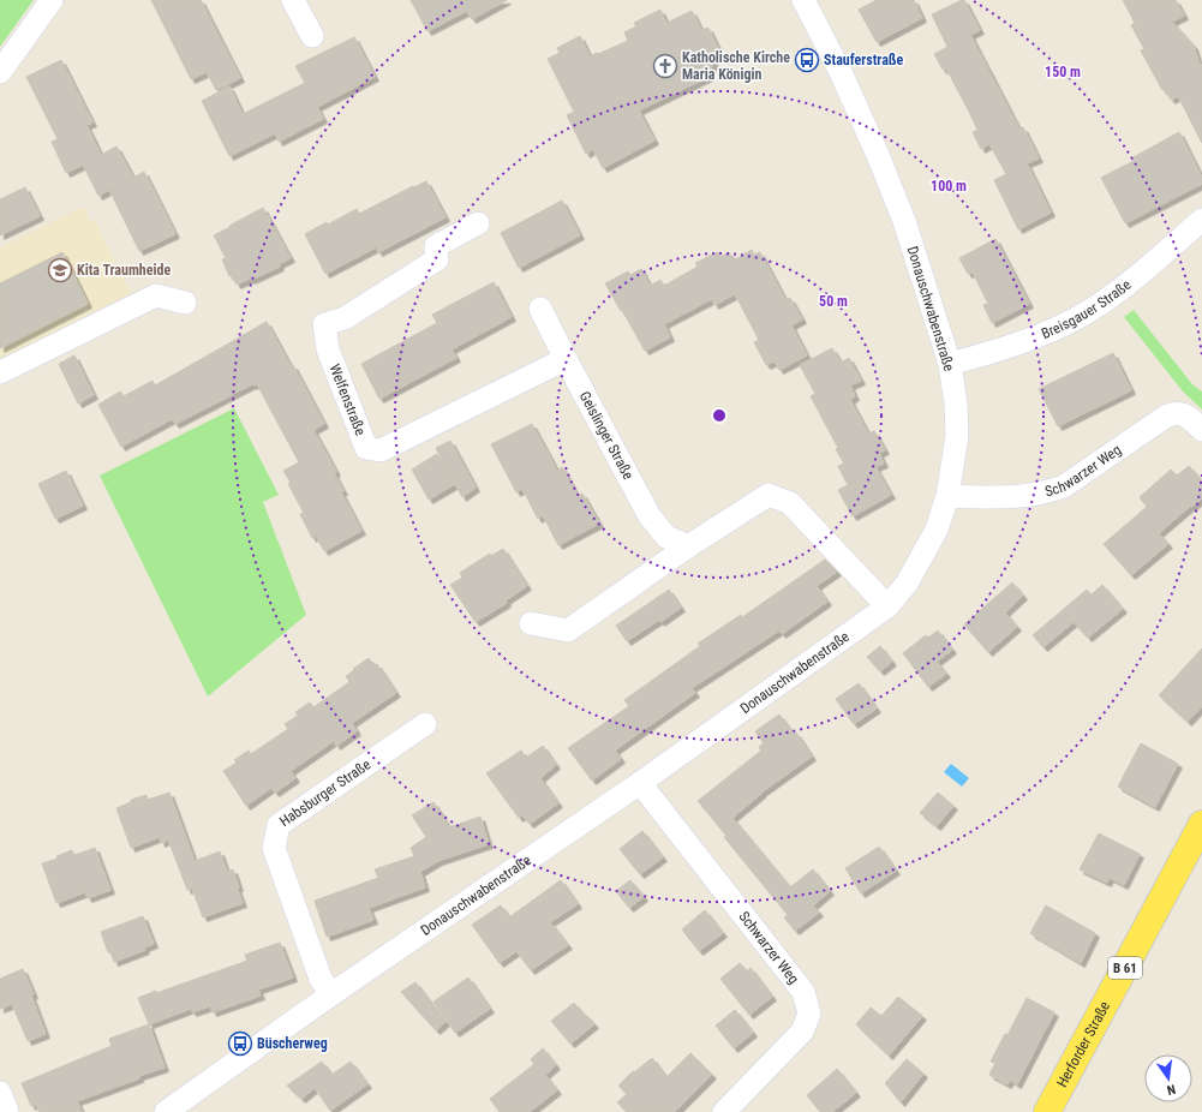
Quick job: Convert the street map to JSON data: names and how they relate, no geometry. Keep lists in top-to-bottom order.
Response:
{
  "streets": {
    "main road": ["B 61", "Herforder Straße"],
    "street": [
      "Donauschwabenstraße",
      "Breisgauer Straße",
      "Welfenstraße",
      "Geislinger Straße",
      "Schwarzer Weg",
      "Habsburger Straße"
    ]
  },
  "crossings": [
    ["Donauschwabenstraße", "Breisgauer Straße"],
    ["Donauschwabenstraße", "Schwarzer Weg"],
    ["Donauschwabenstraße", "Habsburger Straße"],
    ["Welfenstraße", "Geislinger Straße"]
  ],
  "places": {
    "bus stop": ["Stauferstraße", "Büscherweg"],
    "church": ["Katholische Kirche Maria Königin"],
    "school or university": ["Kita Traumheide"]
  },
  "north": "bottom",
  "rings": ["150 m", "100 m", "50 m"]
}
